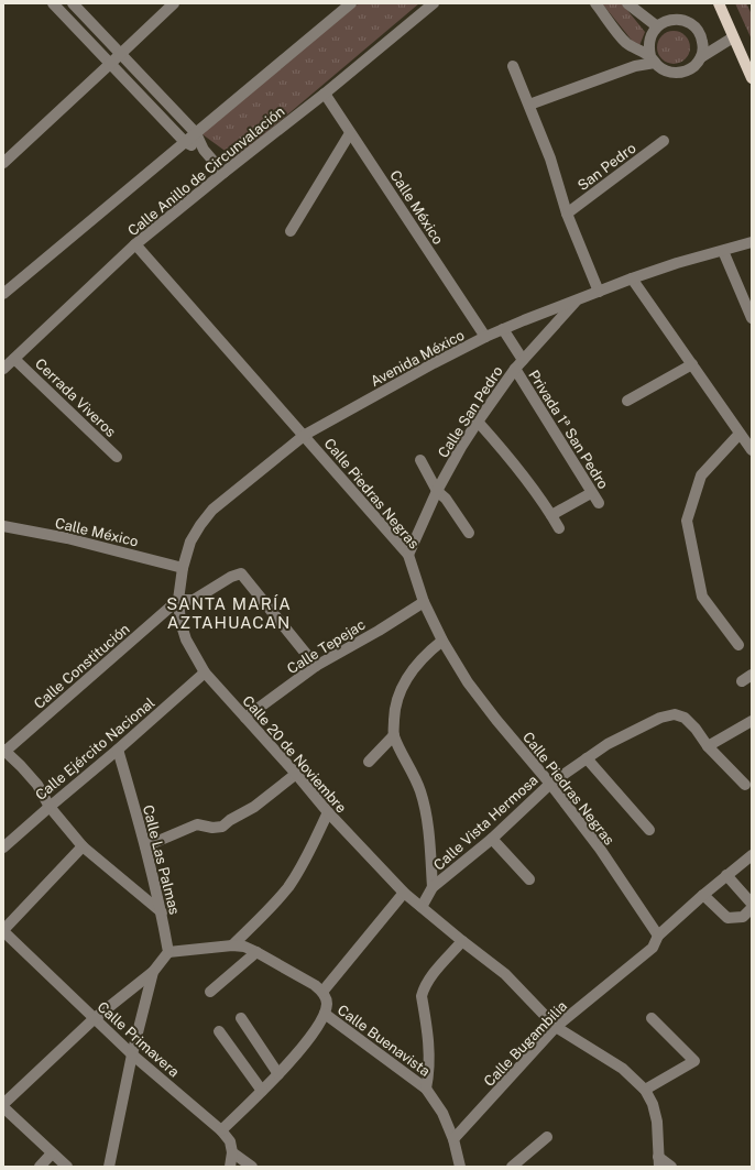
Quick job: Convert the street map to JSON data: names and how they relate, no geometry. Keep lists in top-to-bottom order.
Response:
{
  "streets": {
    "street": [
      "San Pedro",
      "Calle Anillo de Circunvalación",
      "Calle México",
      "Avenida México",
      "Cerrada Viveros",
      "Calle San Pedro",
      "Privada 1ª San Pedro",
      "Calle Piedras Negras",
      "Calle Tepejac",
      "Calle Constitución",
      "Calle Ejército Nacional",
      "Calle 20 de Noviembre",
      "Calle Vista Hermosa",
      "Calle Las Palmas",
      "Calle Primavera",
      "Calle Buenavista",
      "Calle Bugambilia"
    ]
  },
  "crossings": [
    ["Calle Anillo de Circunvalación", "Calle México"],
    ["Calle Anillo de Circunvalación", "Cerrada Viveros"],
    ["Calle Anillo de Circunvalación", "Calle Piedras Negras"],
    ["Calle México", "Avenida México"],
    ["Avenida México", "Calle San Pedro"],
    ["Avenida México", "Calle Piedras Negras"],
    ["Avenida México", "Calle Constitución"],
    ["Avenida México", "Calle 20 de Noviembre"],
    ["Calle San Pedro", "Privada 1ª San Pedro"],
    ["Calle San Pedro", "Calle Piedras Negras"],
    ["Calle Piedras Negras", "Calle Tepejac"],
    ["Calle Piedras Negras", "Calle Vista Hermosa"],
    ["Calle Piedras Negras", "Calle Bugambilia"],
    ["Calle Tepejac", "Calle 20 de Noviembre"],
    ["Calle Constitución", "Calle 20 de Noviembre"],
    ["Calle Ejército Nacional", "Calle 20 de Noviembre"],
    ["Calle Ejército Nacional", "Calle Las Palmas"],
    ["Calle 20 de Noviembre", "Calle Vista Hermosa"],
    ["Calle 20 de Noviembre", "Calle Bugambilia"],
    ["Calle Buenavista", "Calle Bugambilia"]
  ],
  "districts": ["SANTA MARÍA AZTAHUACAN"]
}
